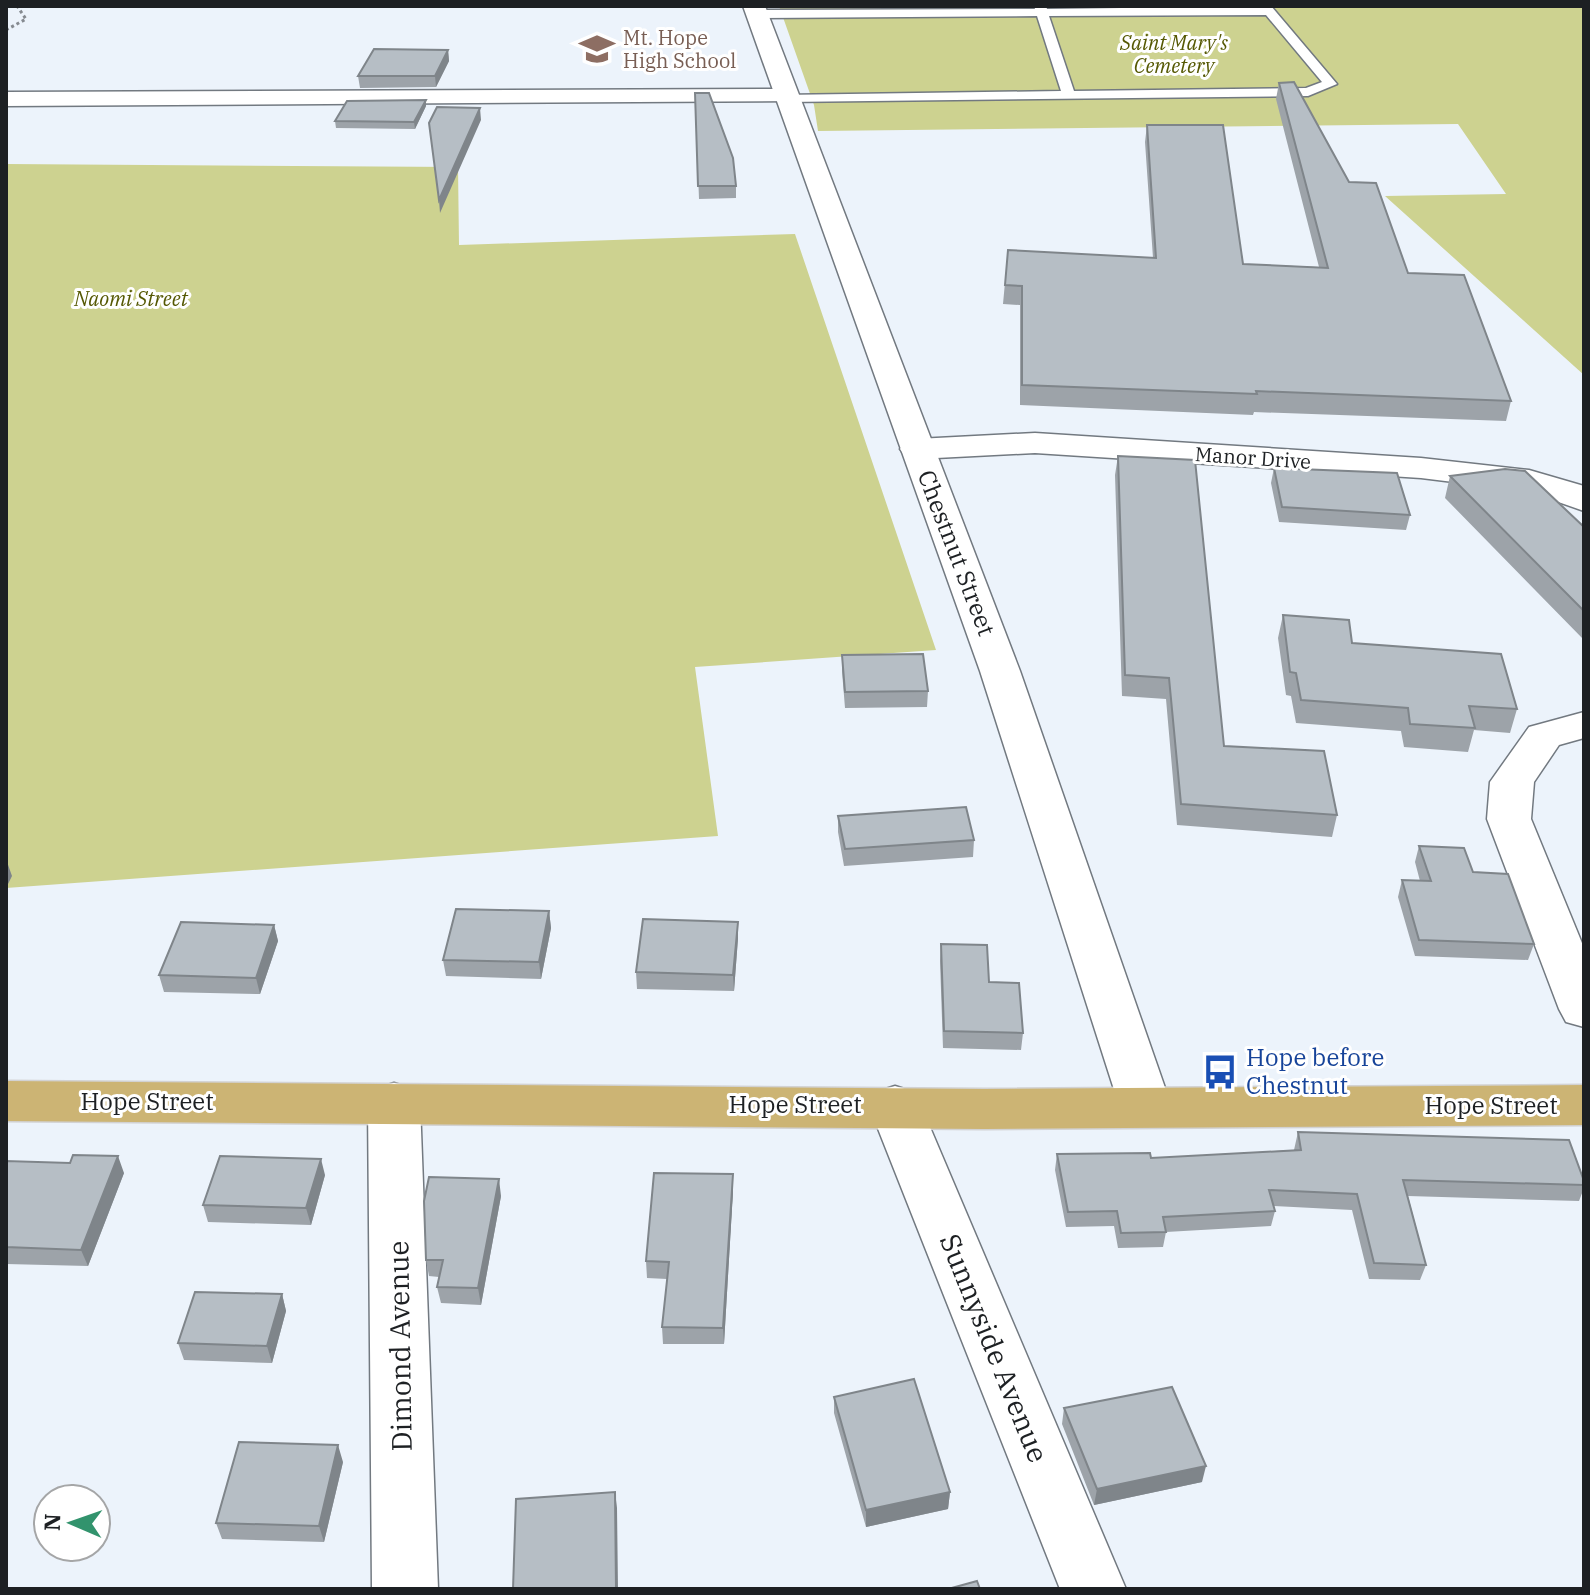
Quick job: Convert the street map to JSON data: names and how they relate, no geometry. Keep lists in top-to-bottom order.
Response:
{
  "streets": {
    "main road": ["Hope Street"],
    "street": [
      "Manor Drive",
      "Chestnut Street",
      "Dimond Avenue",
      "Sunnyside Avenue"
    ]
  },
  "crossings": [
    ["Manor Drive", "Chestnut Street"],
    ["Chestnut Street", "Hope Street"],
    ["Hope Street", "Dimond Avenue"],
    ["Hope Street", "Sunnyside Avenue"]
  ],
  "parks": ["Saint Mary's Cemetery", "Naomi Street"],
  "places": {
    "school or university": ["Mt. Hope High School"],
    "bus stop": ["Hope before Chestnut"]
  },
  "north": "left"
}
